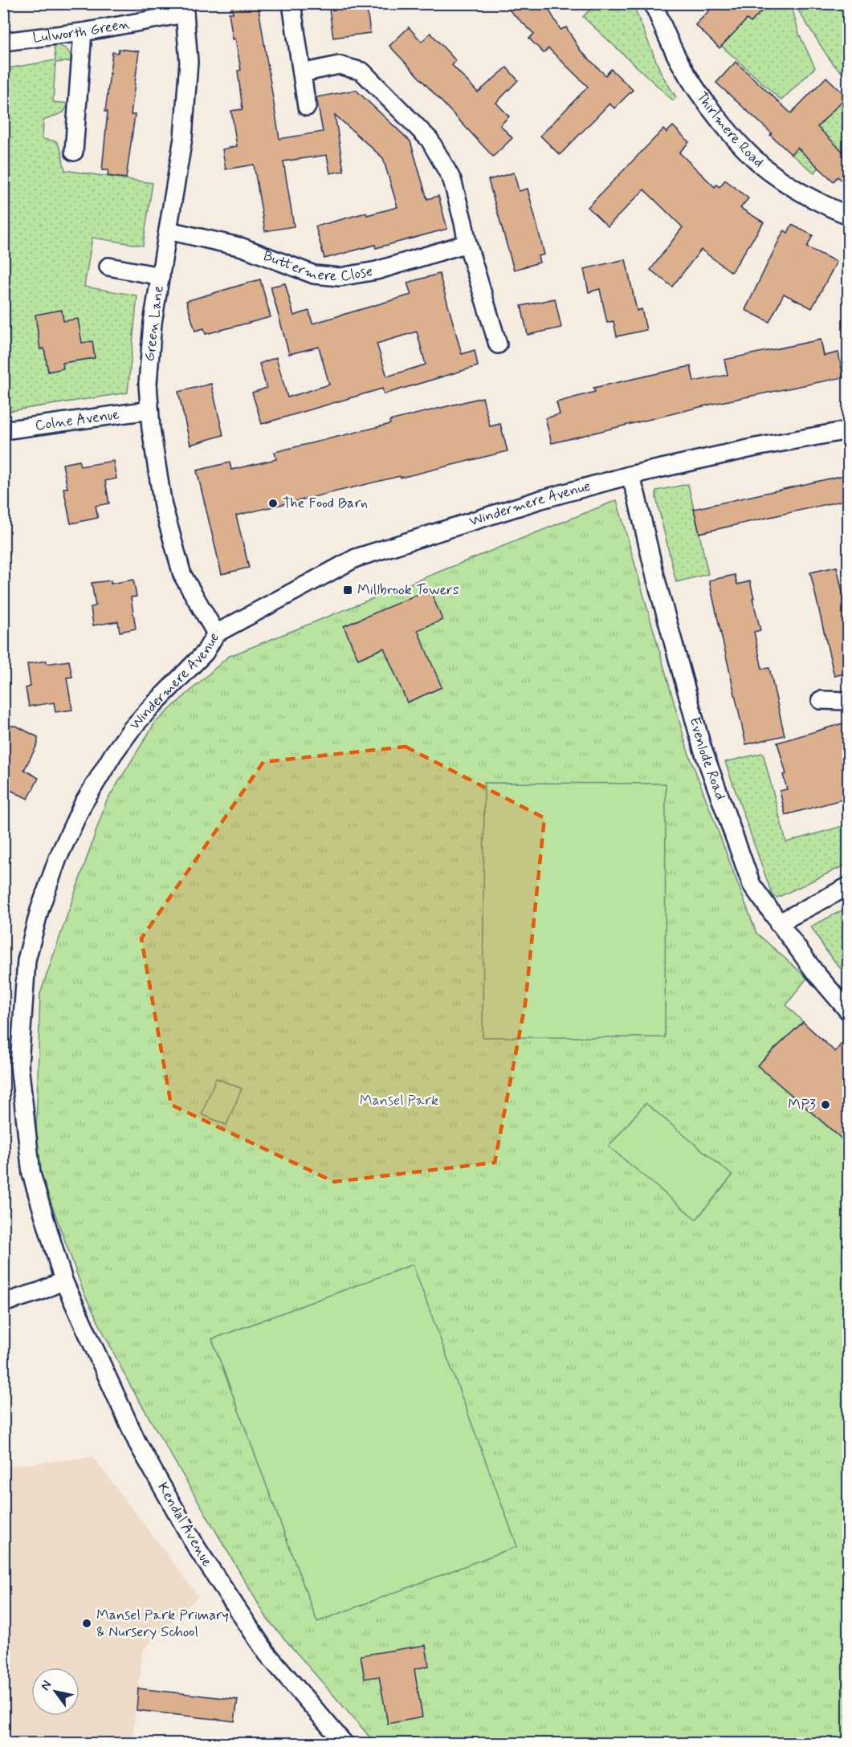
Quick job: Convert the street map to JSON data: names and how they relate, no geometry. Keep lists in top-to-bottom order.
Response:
{
  "streets": {
    "street": [
      "Lulworth Green",
      "Thirlmere Road",
      "Buttermere Close",
      "Green Lane",
      "Colne Avenue",
      "Windermere Avenue",
      "Evenlode Road",
      "Kendal Avenue"
    ]
  },
  "crossings": [
    ["Lulworth Green", "Green Lane"],
    ["Buttermere Close", "Green Lane"],
    ["Green Lane", "Colne Avenue"],
    ["Green Lane", "Windermere Avenue"],
    ["Windermere Avenue", "Evenlode Road"],
    ["Windermere Avenue", "Kendal Avenue"]
  ],
  "parks": ["Mansel Park"],
  "places": {
    "other": ["The Food Barn", "MP3", "Mansel Park Primary & Nursery School"],
    "transit": ["Millbrook Towers"]
  },
  "north": "top left"
}
